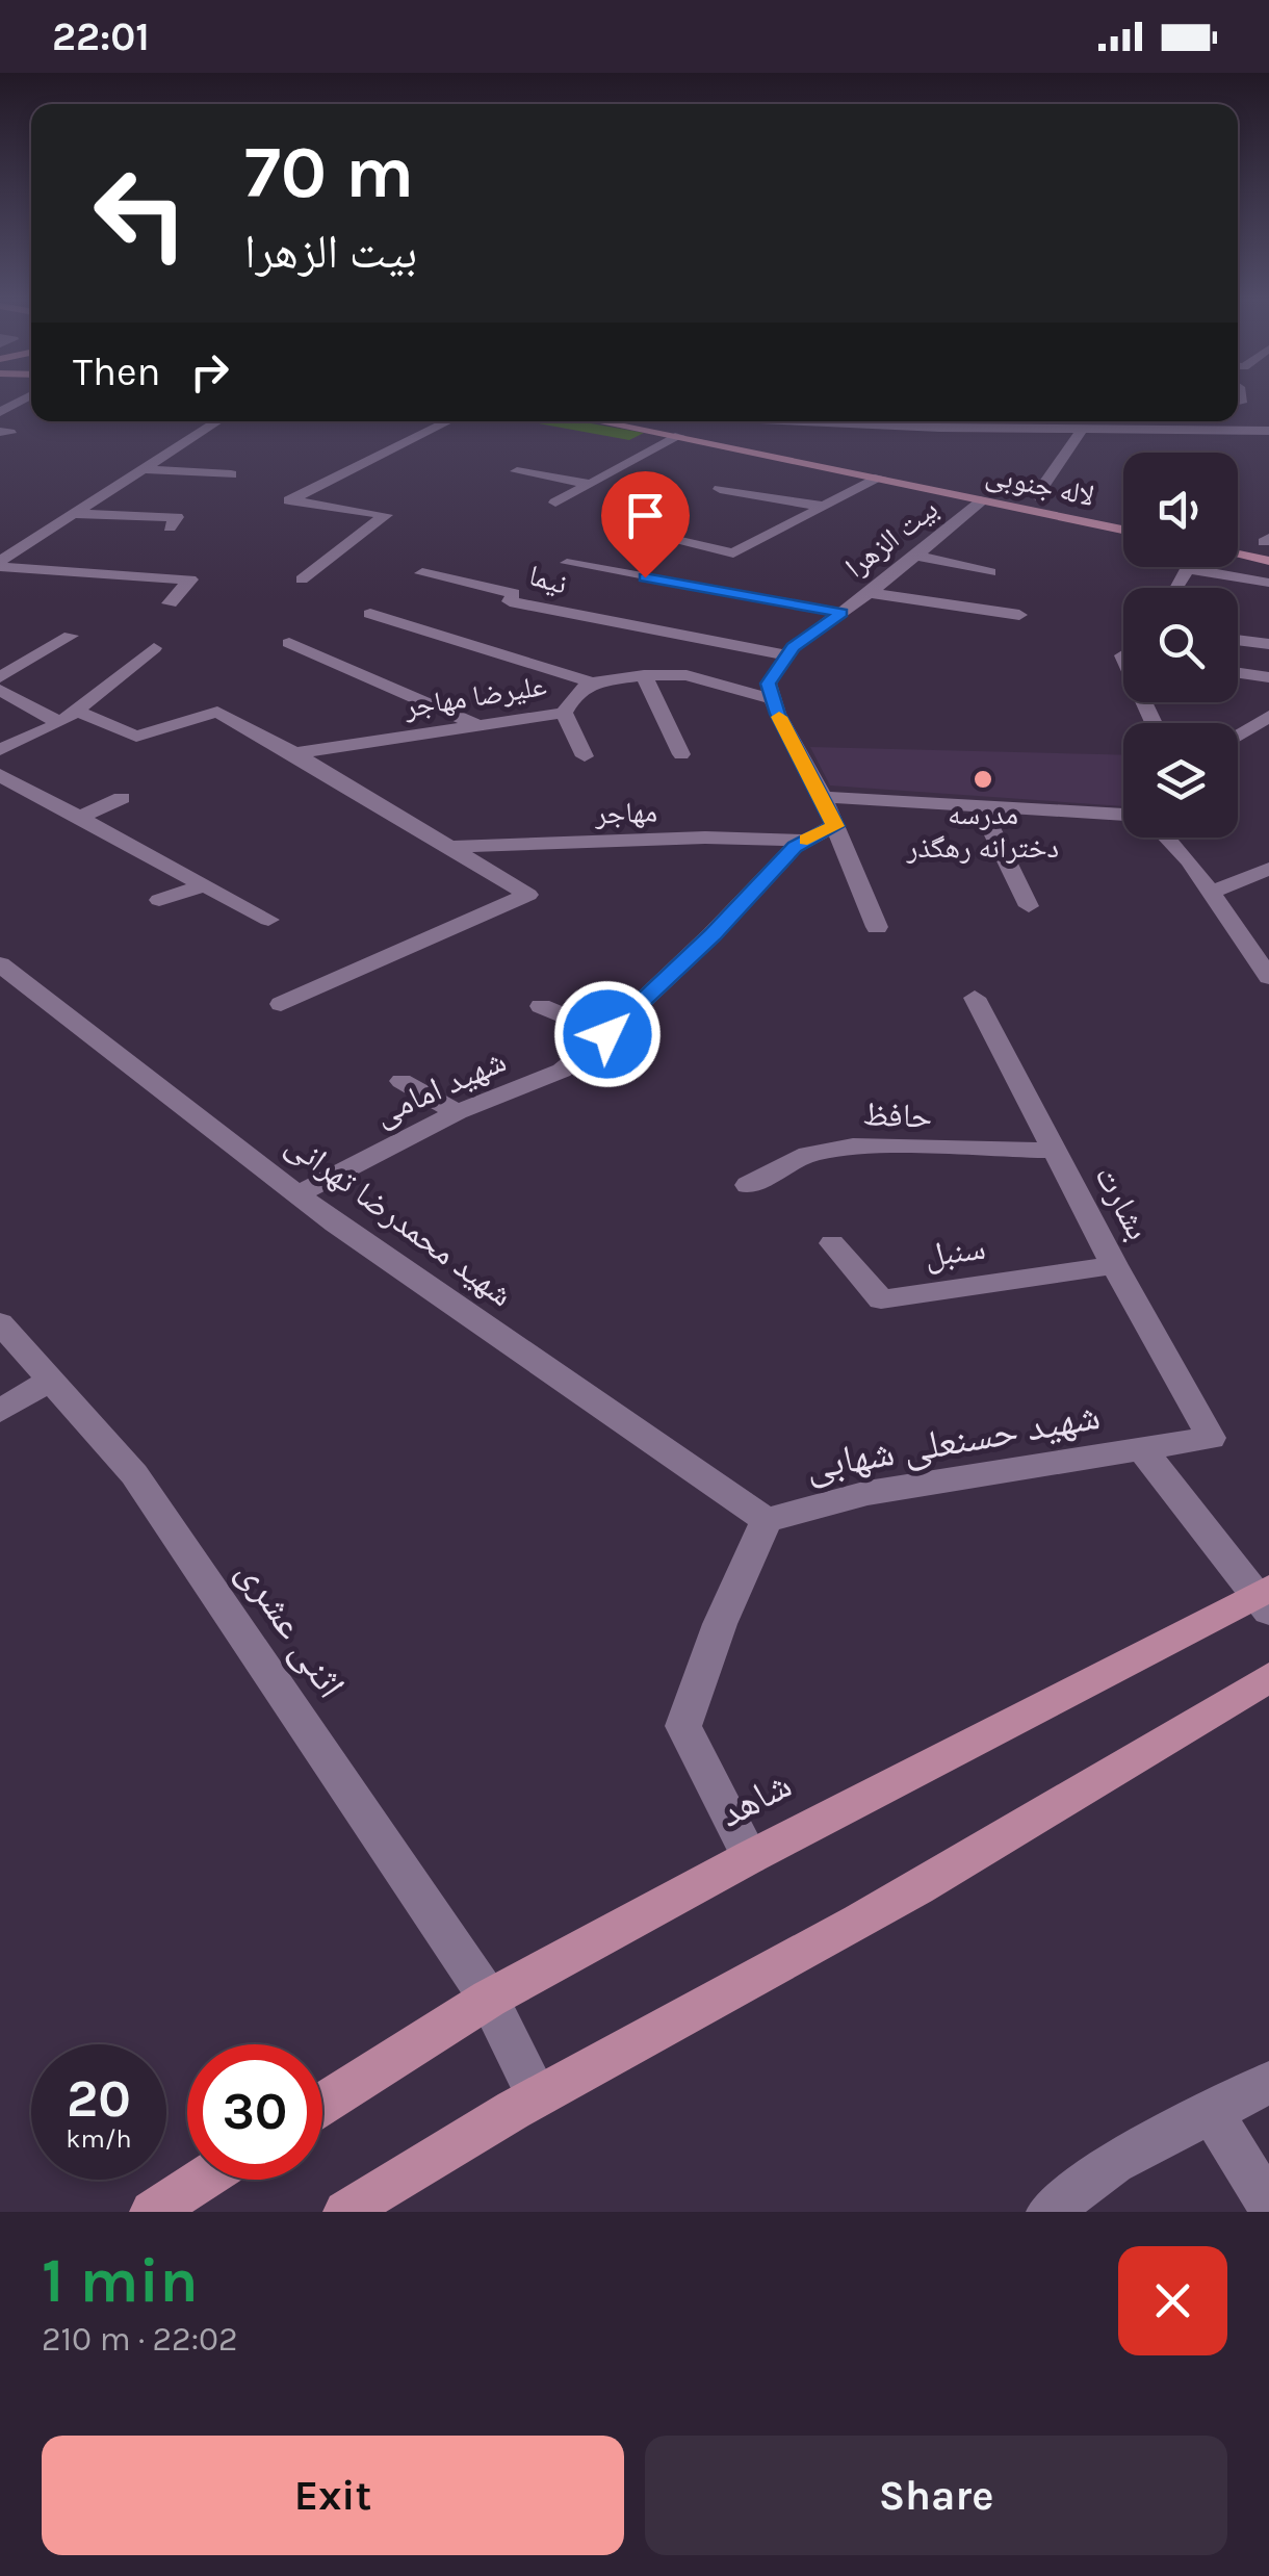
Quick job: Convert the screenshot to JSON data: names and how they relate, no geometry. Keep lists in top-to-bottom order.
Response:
{
  "streets": {
    "main road": ["لاله جنوبی", "شاهد"],
    "street": [
      "بیت الزهرا",
      "نیما",
      "علیرضا مهاجر",
      "مهاجر",
      "شهید امامی",
      "حافظ",
      "بشارت",
      "شهید محمدرضا تهرانی",
      "سنبل",
      "شهید حسنعلی شهابی",
      "اثنی عشری"
    ]
  },
  "crossings": [
    ["لاله جنوبی", "بیت الزهرا"],
    ["بیت الزهرا", "نیما"],
    ["مهاجر", "شهید امامی"],
    ["شهید امامی", "شهید محمدرضا تهرانی"],
    ["حافظ", "بشارت"],
    ["بشارت", "سنبل"],
    ["بشارت", "شهید حسنعلی شهابی"],
    ["شهید محمدرضا تهرانی", "شهید حسنعلی شهابی"],
    ["اثنی عشری", "شاهد"]
  ],
  "places": ["مدرسه دخترانه رهگذر"],
  "page": {
    "status": "22:01",
    "turn": ["70 m", "بیت الزهرا"],
    "then": "Then",
    "speed": "20 km/h",
    "limit": "30",
    "heading": ["1 min", "210 m · 22:02"],
    "buttons": ["Exit", "Share"]
  }
}
